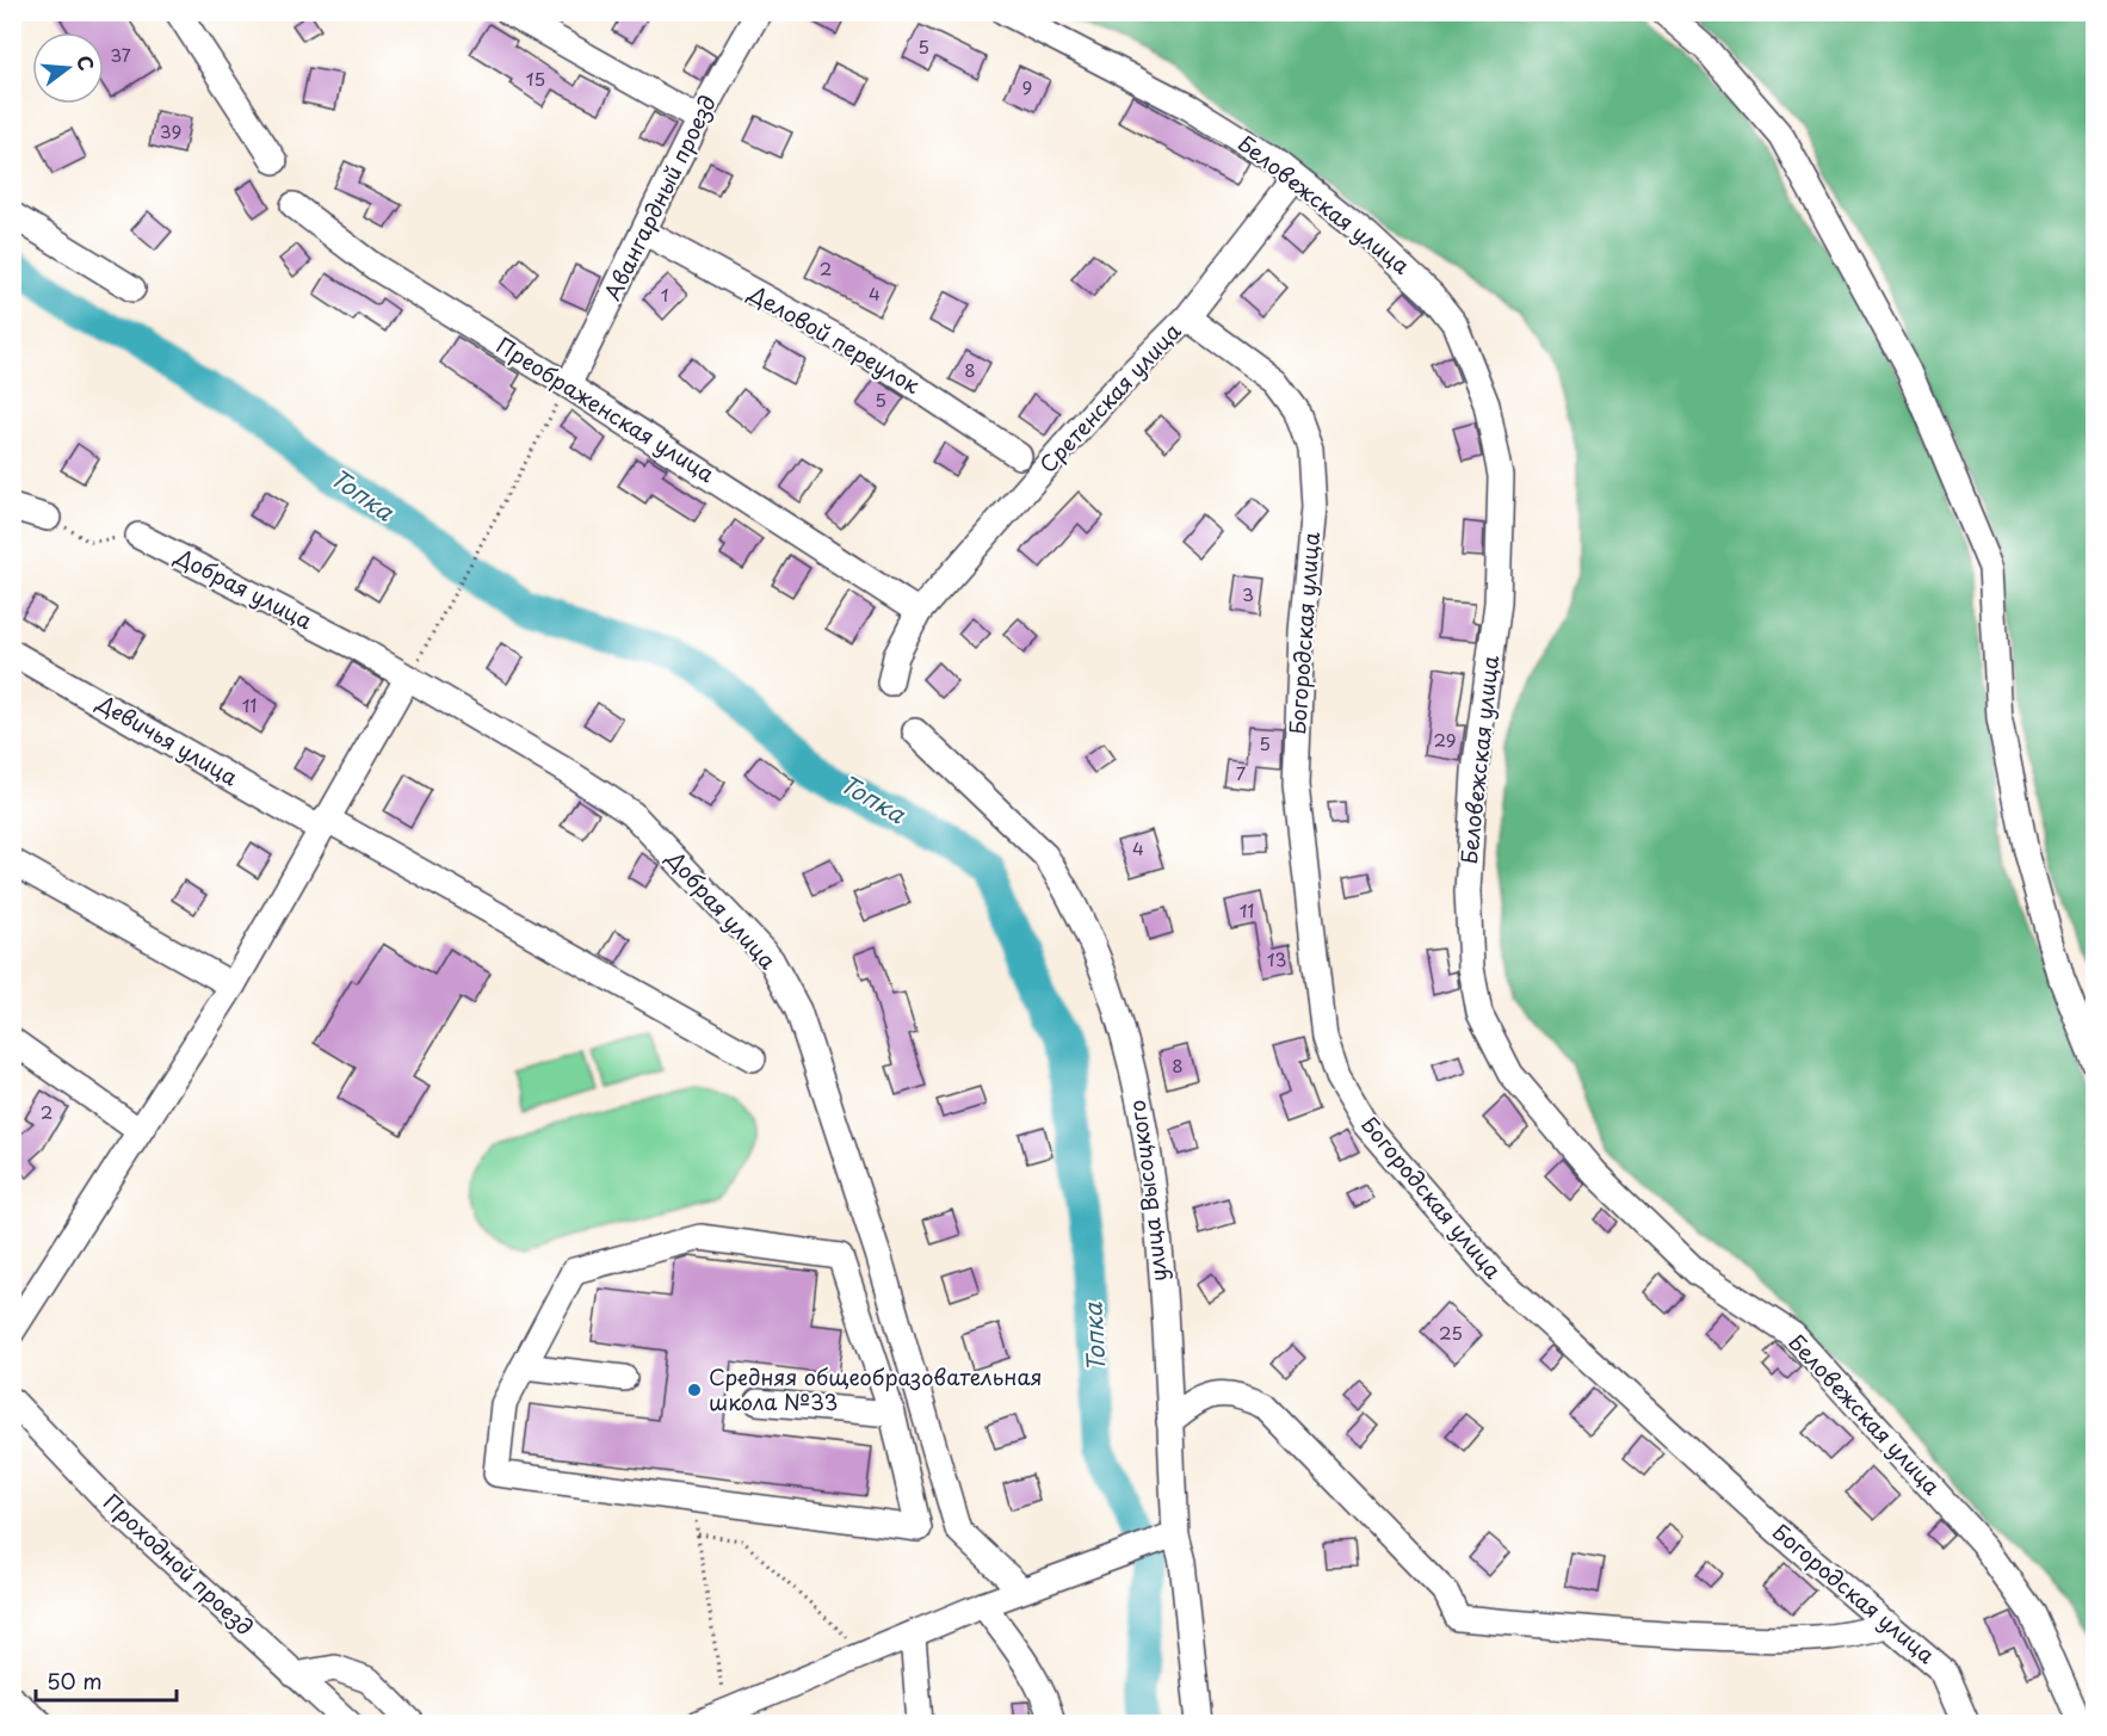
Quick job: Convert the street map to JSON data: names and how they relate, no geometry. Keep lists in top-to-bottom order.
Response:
{
  "streets": {
    "street": [
      "Авангардный проезд",
      "Беловежская улица",
      "Деловой переулок",
      "Сретенская улица",
      "Преображенская улица",
      "Добрая улица",
      "Богородская улица",
      "Девичья улица",
      "улица Высоцкого",
      "Проходной проезд"
    ]
  },
  "crossings": [
    ["Авангардный проезд", "Деловой переулок"],
    ["Авангардный проезд", "Преображенская улица"],
    ["Беловежская улица", "Сретенская улица"],
    ["Сретенская улица", "Преображенская улица"],
    ["Сретенская улица", "Богородская улица"]
  ],
  "water": ["Топка"],
  "places": ["Средняя общеобразовательная школа №33"],
  "house_numbers": [
    "5",
    "37",
    "15",
    "9",
    "39",
    "2",
    "4",
    "1",
    "8",
    "5",
    "3",
    "11",
    "29",
    "5",
    "7",
    "4",
    "11",
    "13",
    "8",
    "2",
    "25"
  ],
  "scale_bar": "50 m",
  "north": "right"
}
